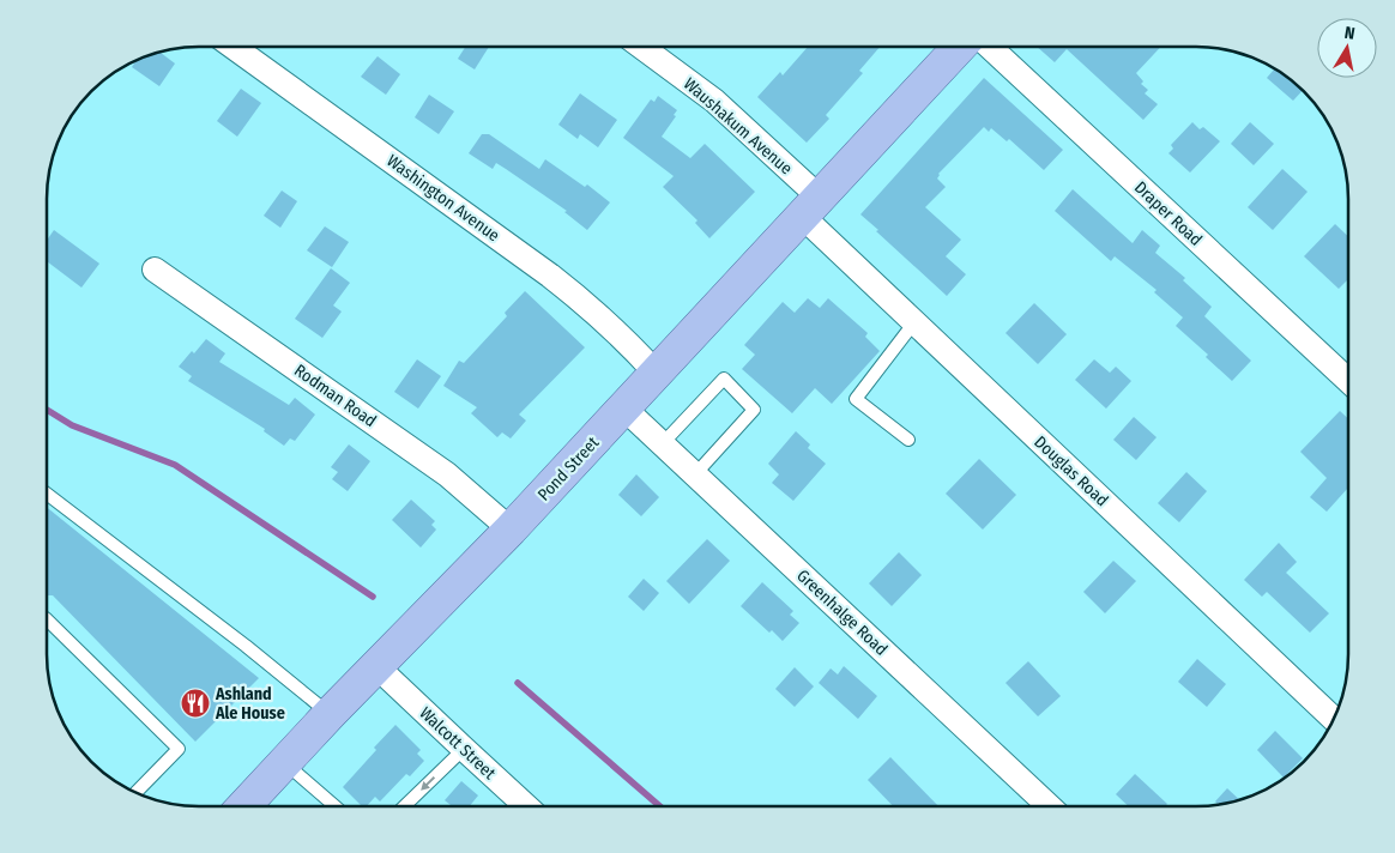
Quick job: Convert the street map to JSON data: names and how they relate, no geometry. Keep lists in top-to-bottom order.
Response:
{
  "streets": {
    "main road": ["Pond Street"],
    "street": [
      "Waushakum Avenue",
      "Washington Avenue",
      "Draper Road",
      "Rodman Road",
      "Douglas Road",
      "Greenhalge Road",
      "Walcott Street"
    ]
  },
  "crossings": [
    ["Waushakum Avenue", "Pond Street"],
    ["Waushakum Avenue", "Douglas Road"],
    ["Washington Avenue", "Pond Street"],
    ["Rodman Road", "Pond Street"],
    ["Pond Street", "Douglas Road"],
    ["Pond Street", "Greenhalge Road"],
    ["Pond Street", "Walcott Street"]
  ],
  "places": {
    "restaurant": ["Ashland Ale House"]
  },
  "north": "top"
}
